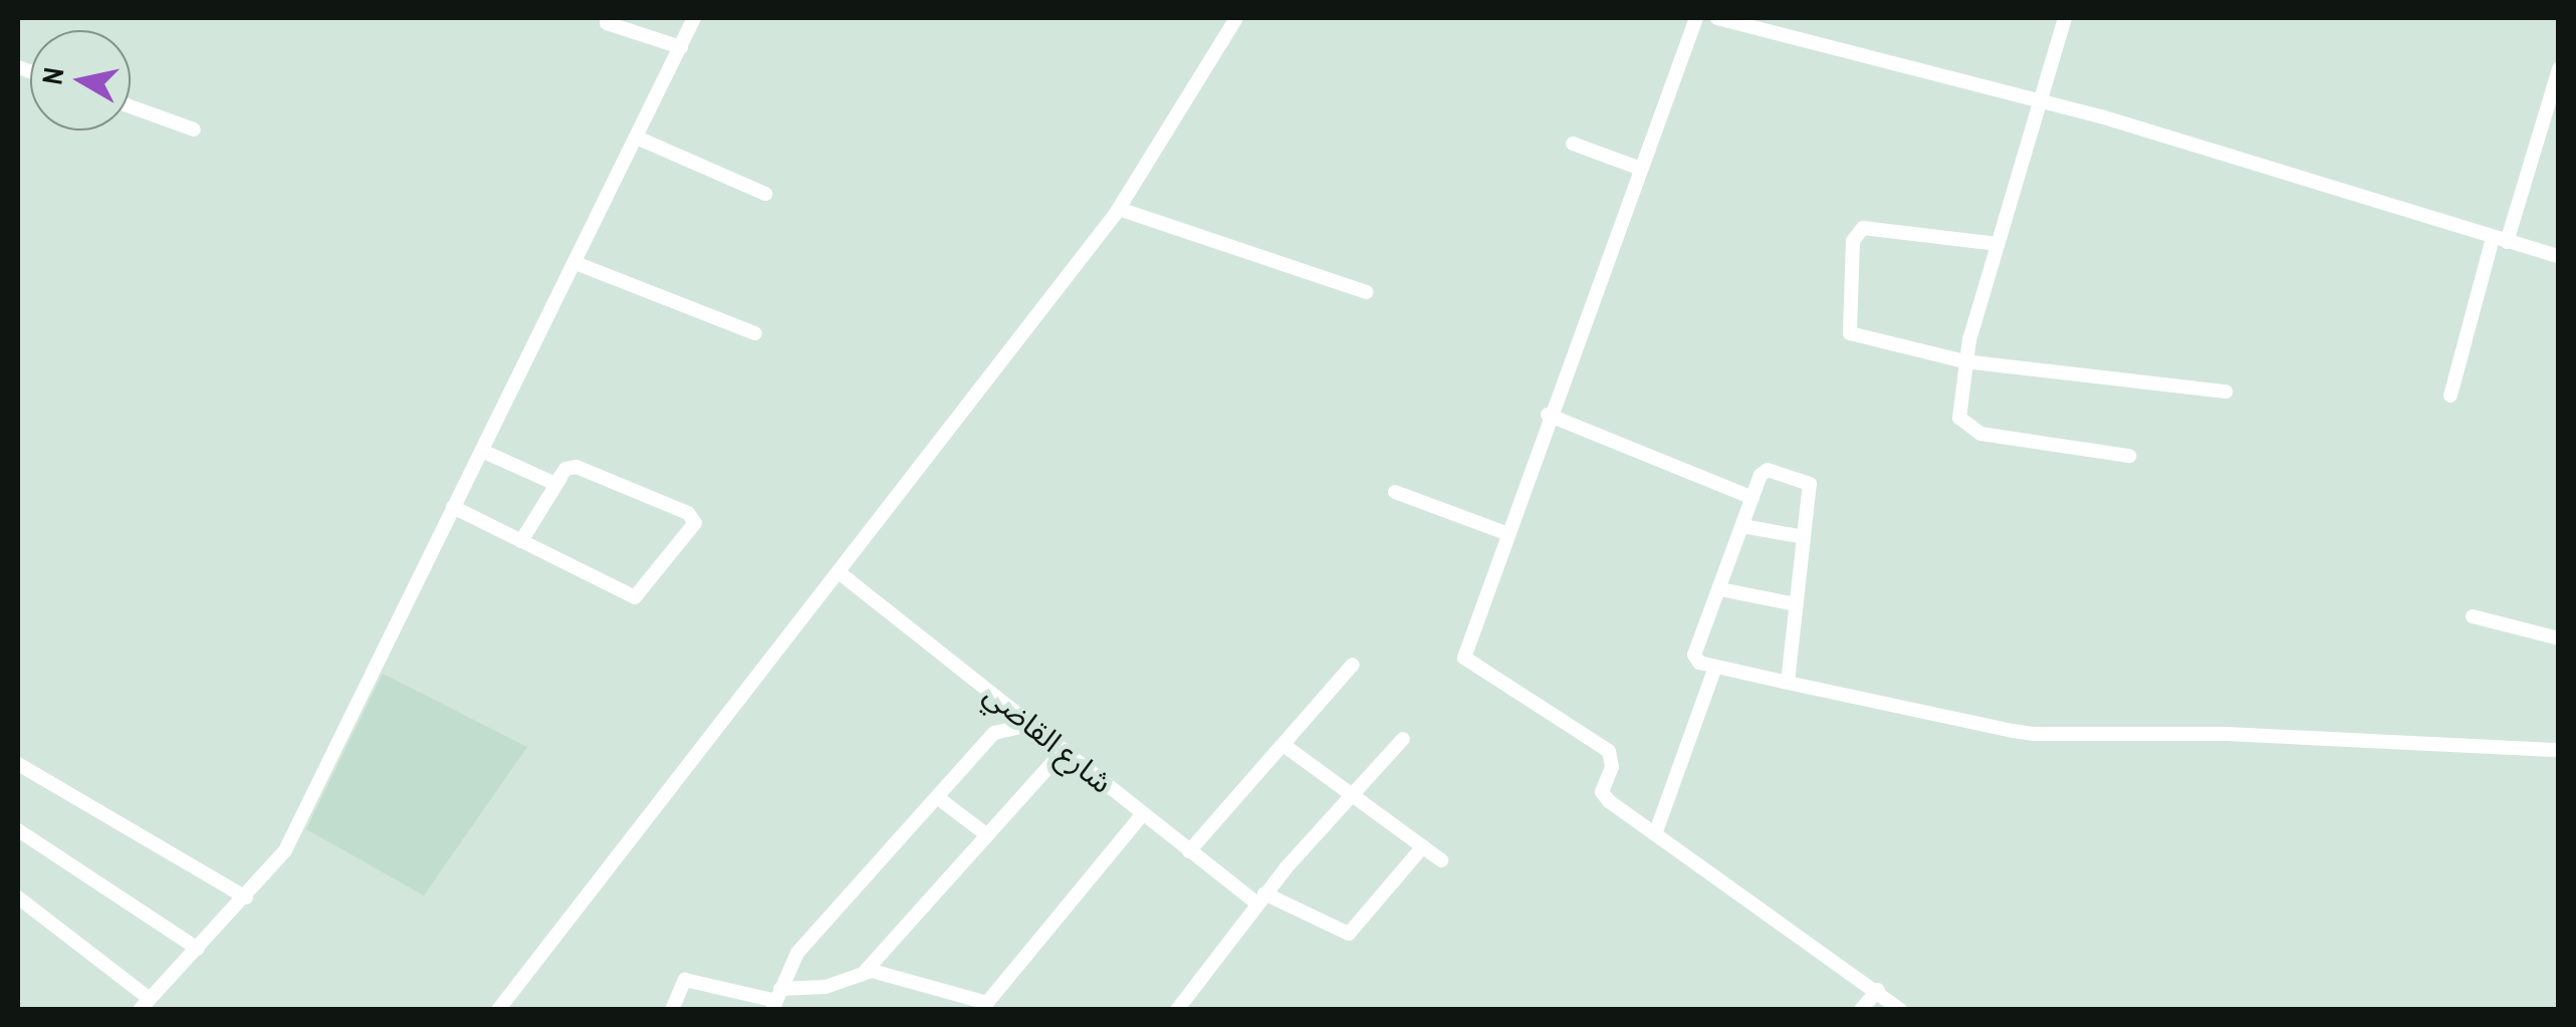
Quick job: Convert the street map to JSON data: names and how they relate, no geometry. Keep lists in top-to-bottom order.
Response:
{
  "streets": {
    "street": ["شارع القاضي"]
  },
  "north": "left"
}
